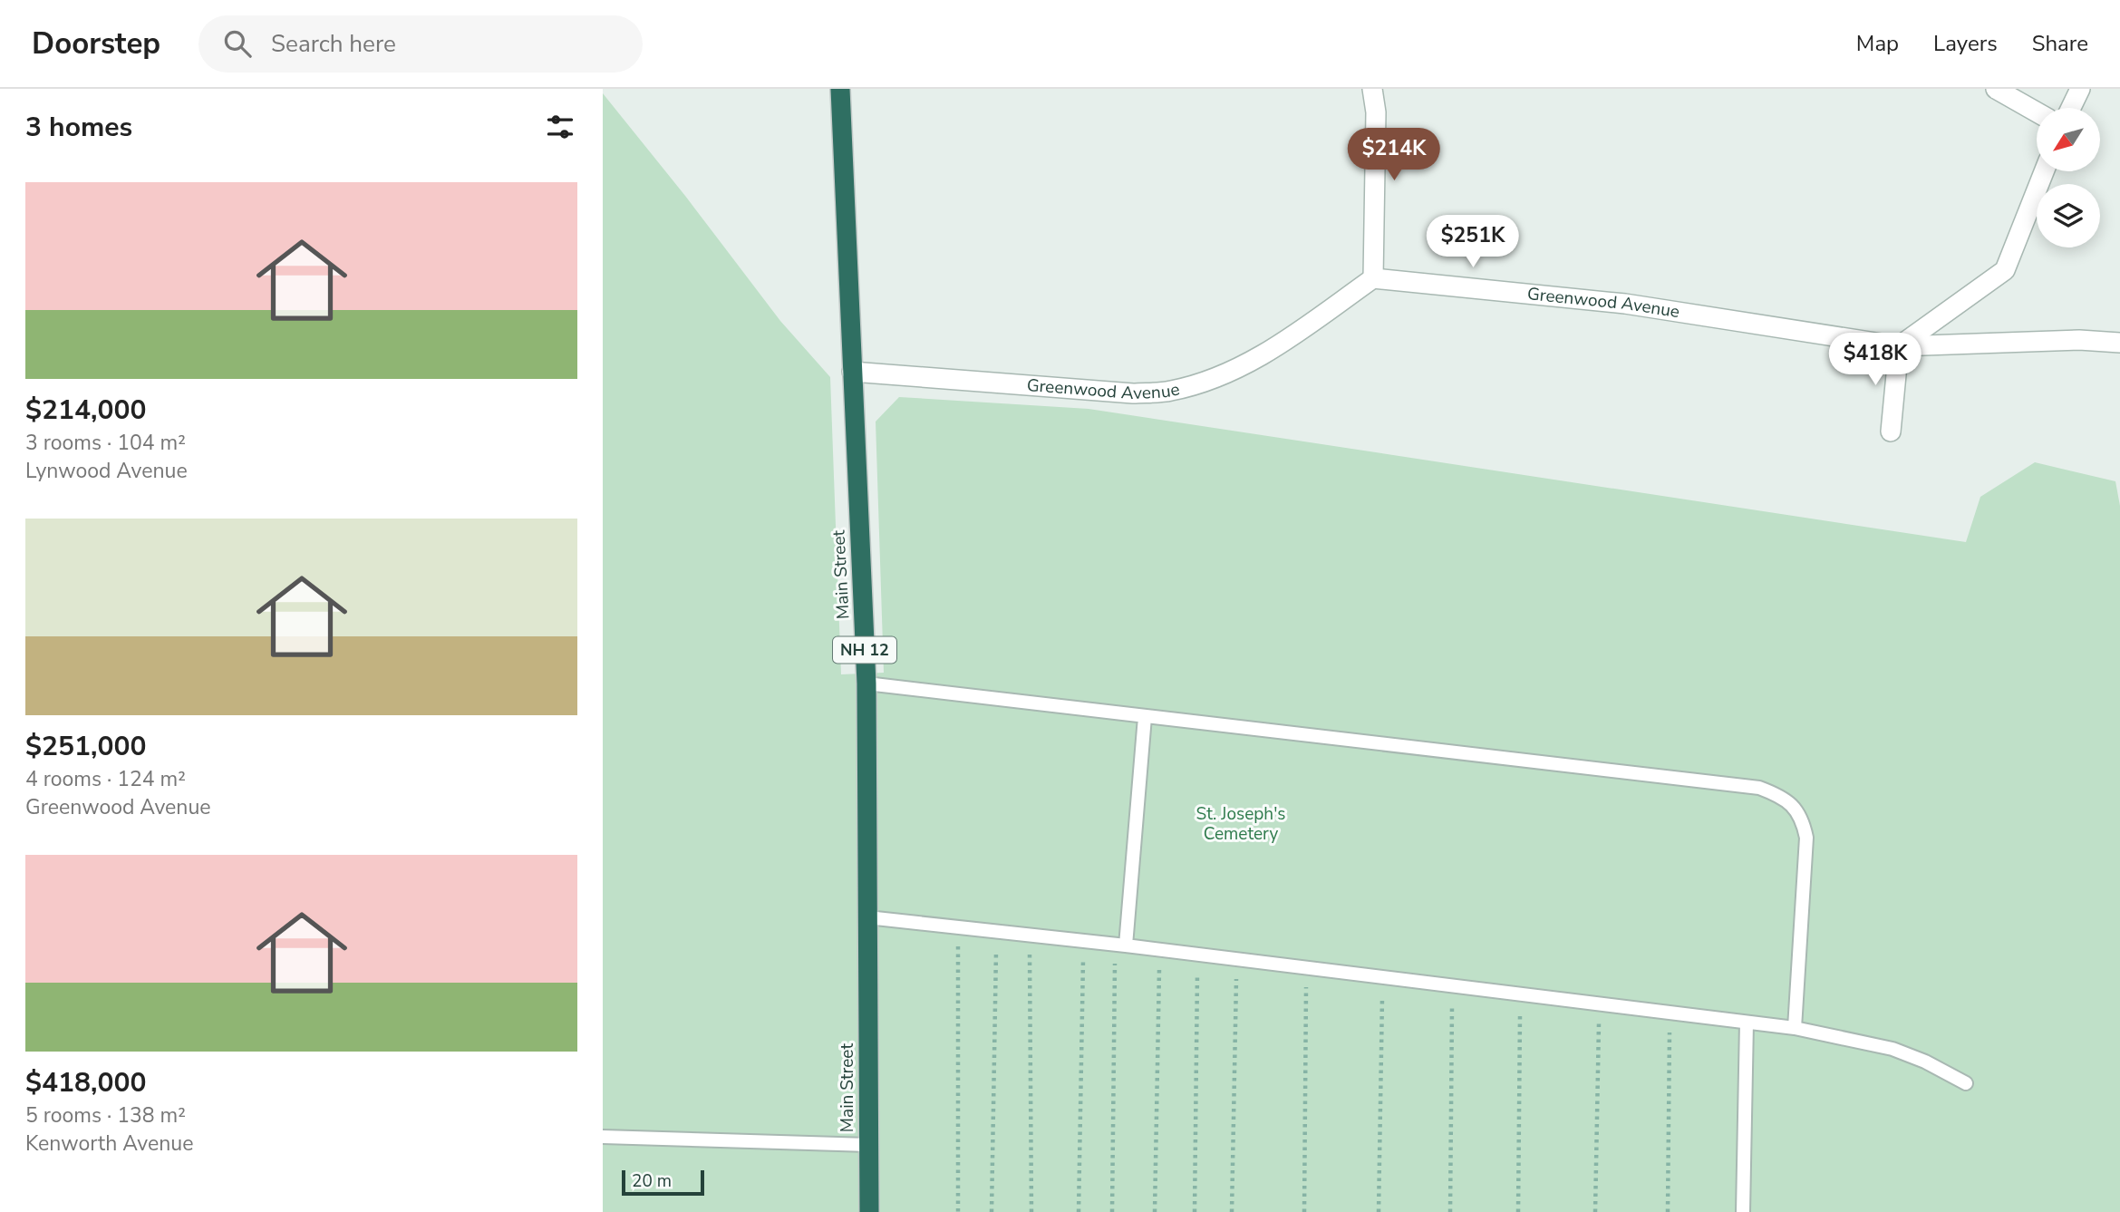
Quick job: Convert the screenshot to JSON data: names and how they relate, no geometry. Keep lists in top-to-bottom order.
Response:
{
  "streets": {
    "highway": ["Main Street", "NH 12"],
    "street": ["Greenwood Avenue"]
  },
  "crossings": [
    ["Greenwood Avenue", "Main Street"]
  ],
  "parks": ["St. Joseph's Cemetery"],
  "scale_bar": "20 m",
  "north": "bottom left",
  "page": {
    "header": "Doorstep",
    "search": "Search here",
    "nav": ["Map", "Layers", "Share"],
    "heading": "3 homes",
    "price": ["$214K", "$251K", "$418K"],
    "list": [
      {
        "name": "$214,000",
        "note": "3 rooms · 104 m² · Lynwood Avenue"
      },
      {
        "name": "$251,000",
        "note": "4 rooms · 124 m² · Greenwood Avenue"
      },
      {
        "name": "$418,000",
        "note": "5 rooms · 138 m² · Kenworth Avenue"
      }
    ],
    "scale": "20 m"
  }
}
